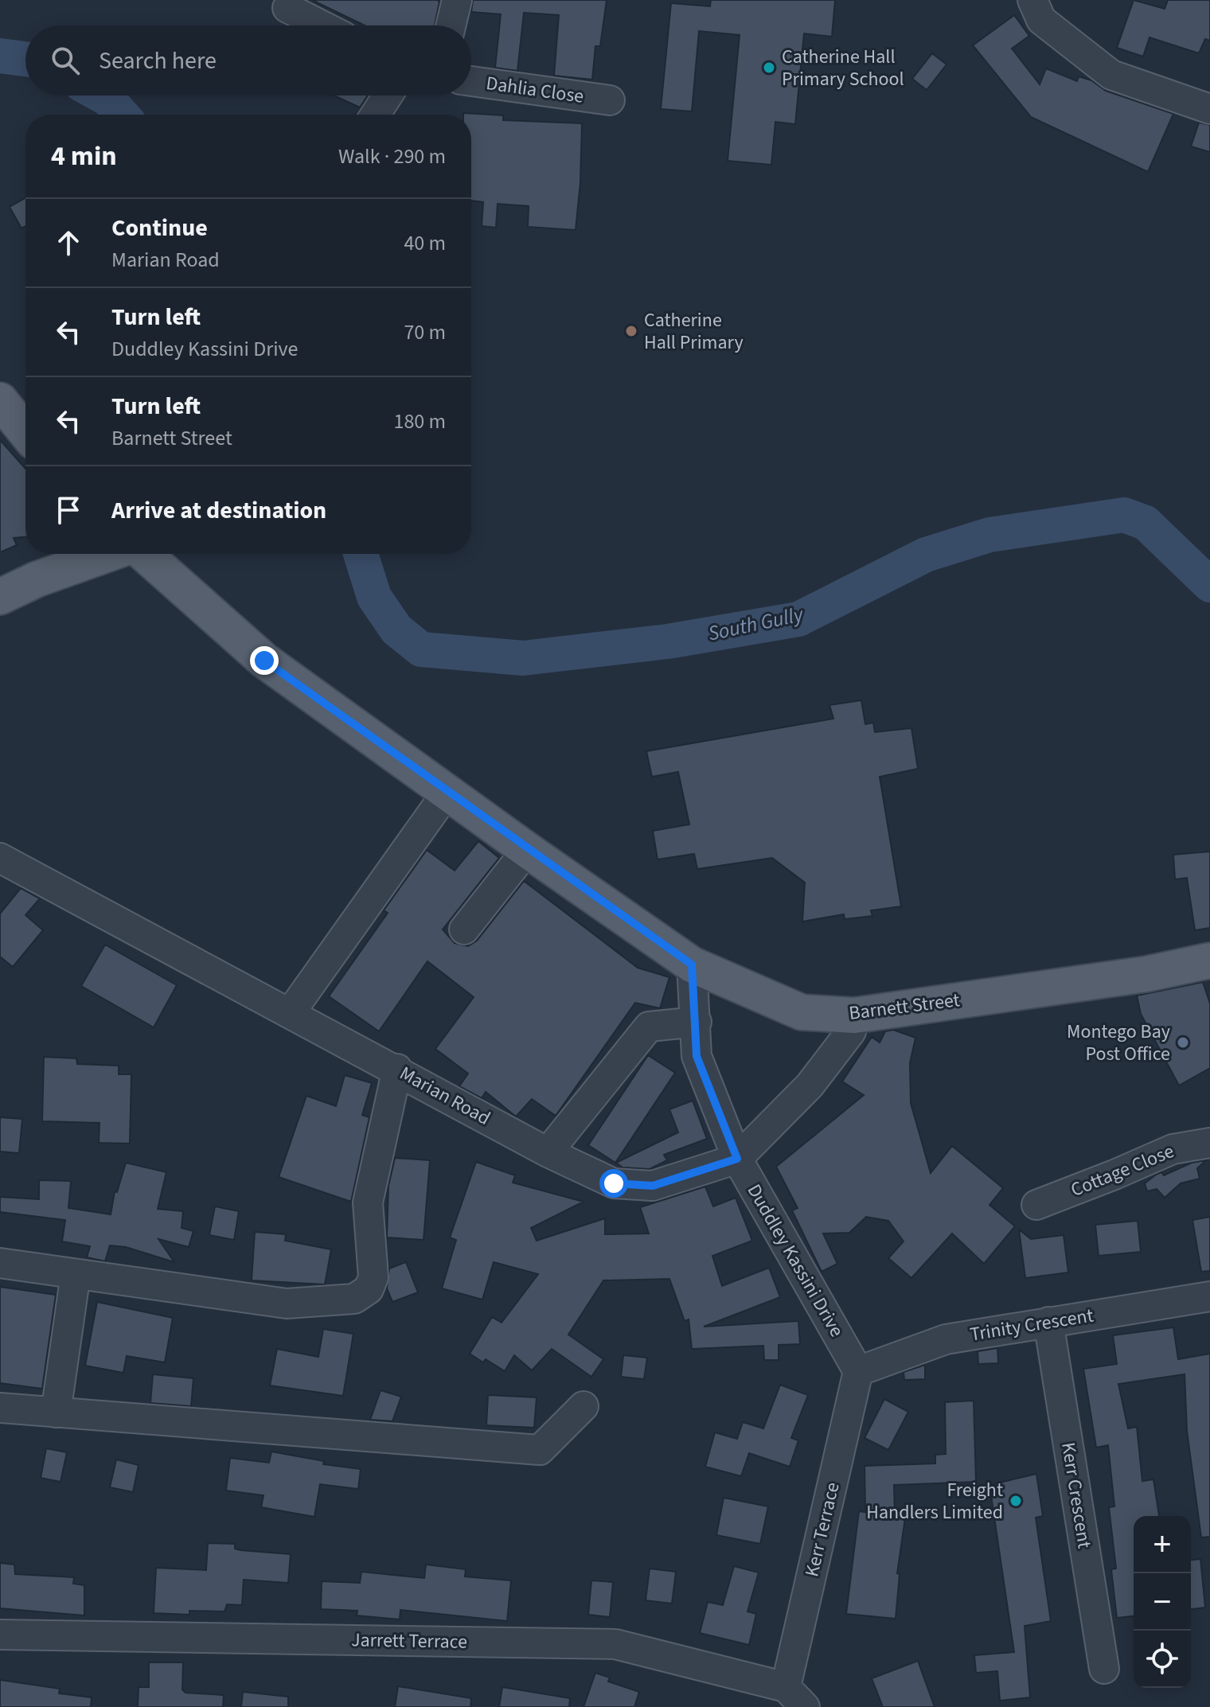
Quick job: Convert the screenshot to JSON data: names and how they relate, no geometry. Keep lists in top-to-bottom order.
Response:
{
  "streets": {
    "main road": ["Barnett Street"],
    "street": [
      "Dahlia Close",
      "Marian Road",
      "Cottage Close",
      "Duddley Kassini Drive",
      "Trinity Crescent",
      "Kerr Crescent",
      "Kerr Terrace",
      "Jarrett Terrace"
    ]
  },
  "crossings": [
    ["Barnett Street", "Marian Road"],
    ["Barnett Street", "Duddley Kassini Drive"],
    ["Marian Road", "Duddley Kassini Drive"],
    ["Duddley Kassini Drive", "Trinity Crescent"],
    ["Duddley Kassini Drive", "Kerr Terrace"],
    ["Trinity Crescent", "Kerr Crescent"],
    ["Trinity Crescent", "Kerr Terrace"],
    ["Kerr Terrace", "Jarrett Terrace"]
  ],
  "water": ["South Gully"],
  "places": [
    "Catherine Hall Primary School",
    "Catherine Hall Primary",
    "Montego Bay Post Office",
    "Freight Handlers Limited"
  ],
  "page": {
    "search": "Search here",
    "heading": ["4 min", "Walk · 290 m"],
    "list": [
      ["Continue", "Marian Road", "40 m"],
      ["Turn left", "Duddley Kassini Drive", "70 m"],
      ["Turn left", "Barnett Street", "180 m"],
      "Arrive at destination"
    ],
    "map_buttons": ["+", "−"]
  }
}
